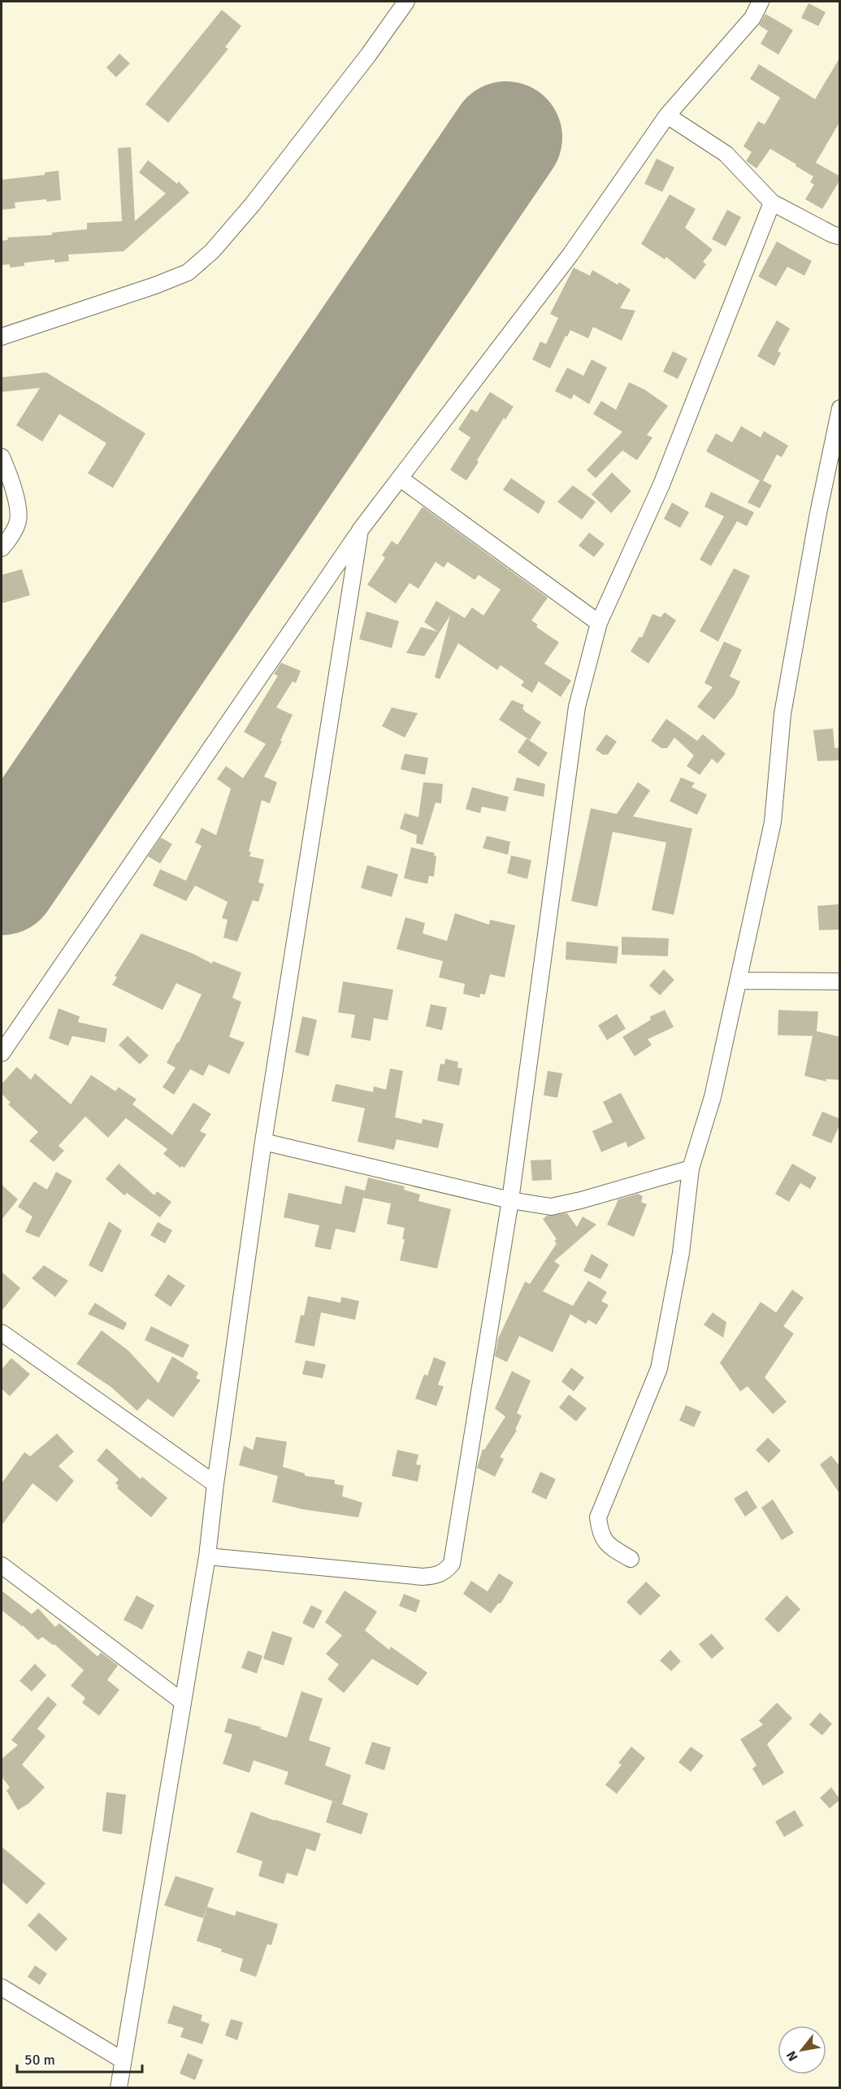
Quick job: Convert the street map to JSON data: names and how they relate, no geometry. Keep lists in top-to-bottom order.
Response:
{
  "scale_bar": "50 m",
  "north": "bottom left"
}
